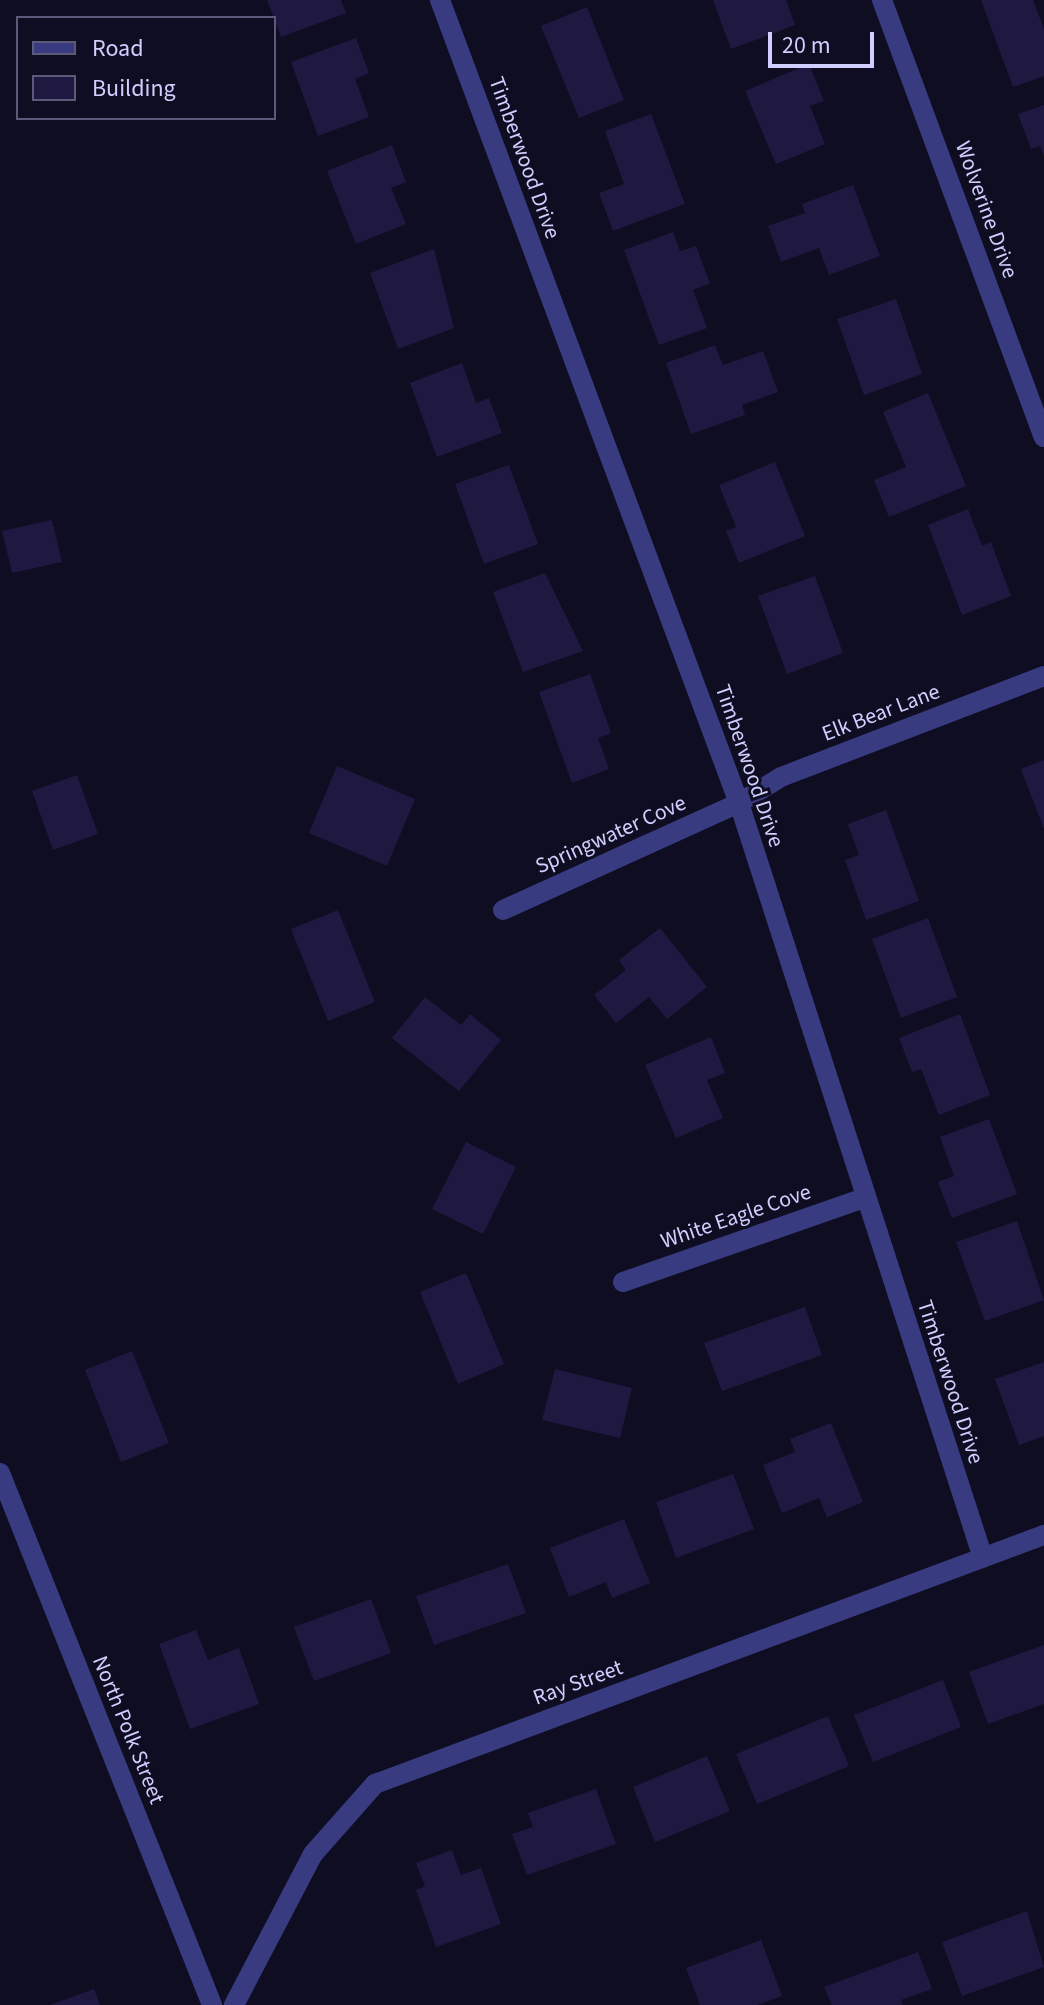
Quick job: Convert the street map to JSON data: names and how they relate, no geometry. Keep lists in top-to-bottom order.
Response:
{
  "streets": {
    "street": [
      "Timberwood Drive",
      "Wolverine Drive",
      "Elk Bear Lane",
      "Springwater Cove",
      "White Eagle Cove",
      "Ray Street",
      "North Polk Street"
    ]
  },
  "crossings": [
    ["Timberwood Drive", "Elk Bear Lane"],
    ["Timberwood Drive", "Springwater Cove"],
    ["Timberwood Drive", "White Eagle Cove"],
    ["Timberwood Drive", "Ray Street"],
    ["Elk Bear Lane", "Springwater Cove"]
  ],
  "legend": ["Road", "Building"],
  "scale_bar": "20 m"
}
